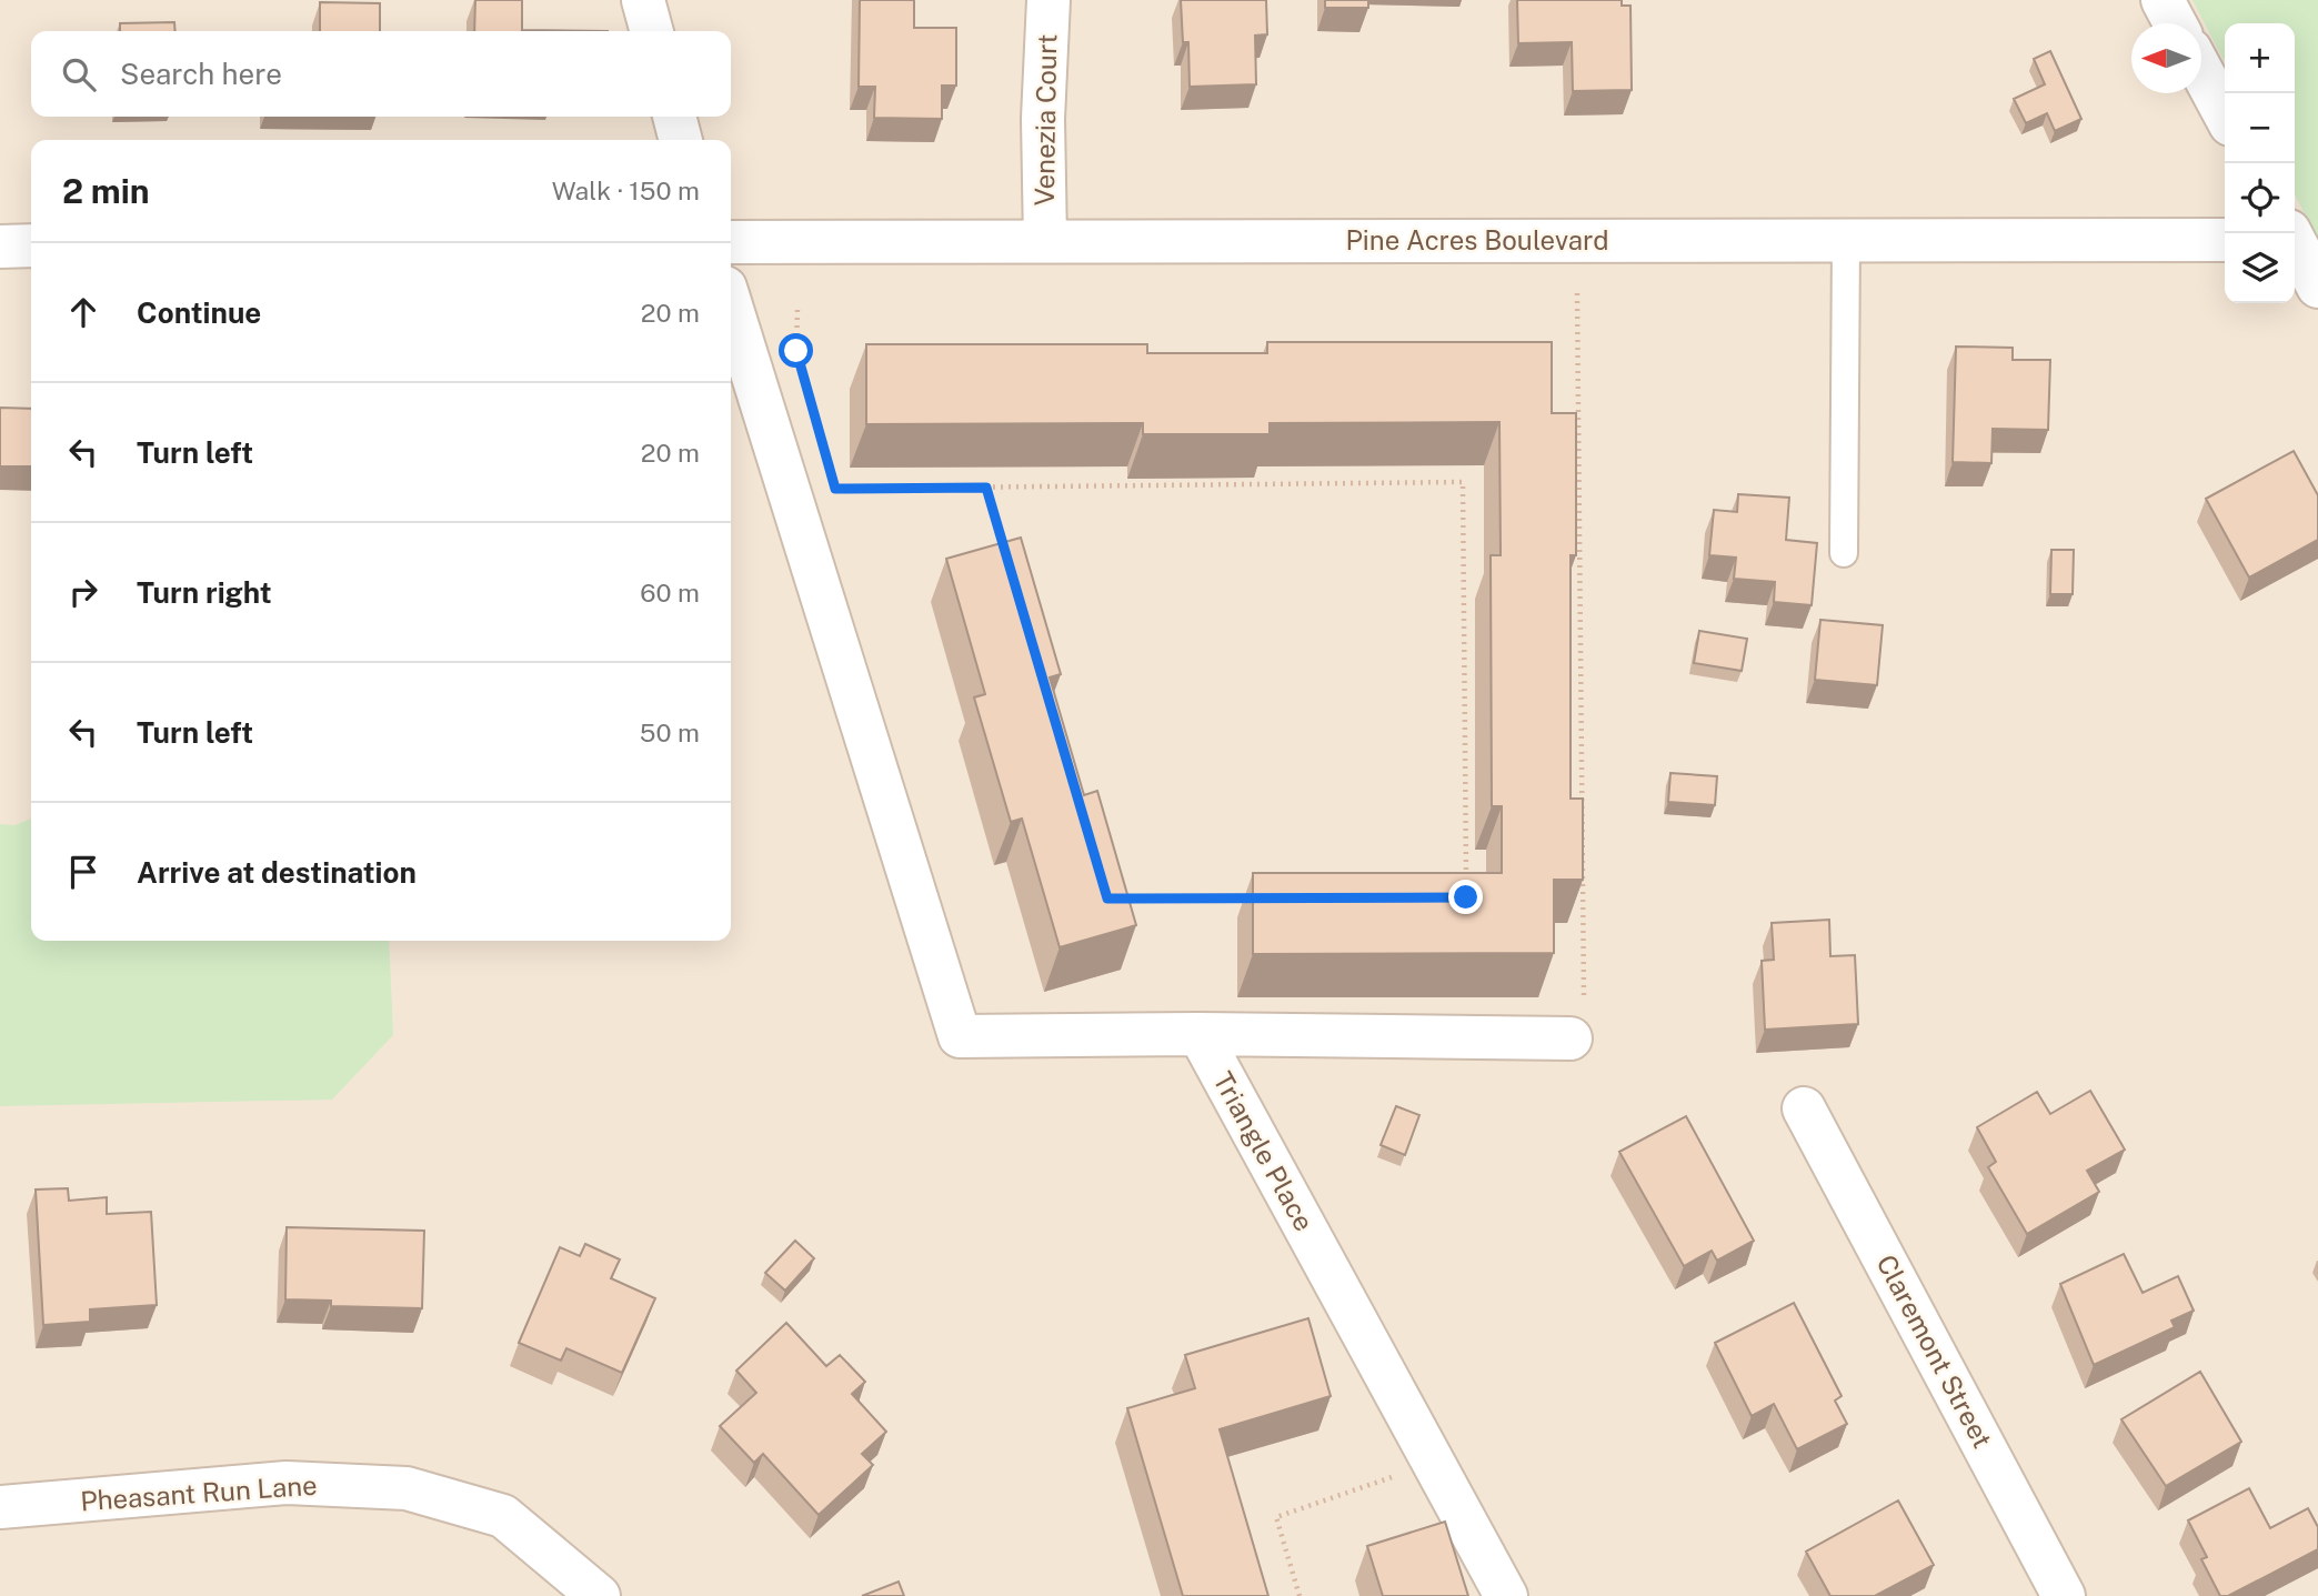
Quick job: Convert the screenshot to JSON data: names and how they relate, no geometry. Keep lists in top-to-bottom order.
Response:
{
  "streets": {
    "street": [
      "Venezia Court",
      "Pine Acres Boulevard",
      "Triangle Place",
      "Claremont Street",
      "Pheasant Run Lane"
    ]
  },
  "crossings": [
    ["Venezia Court", "Pine Acres Boulevard"]
  ],
  "north": "left",
  "page": {
    "map_buttons": ["+", "−"],
    "search": "Search here",
    "heading": ["2 min", "Walk · 150 m"],
    "list": [
      ["Continue", "20 m"],
      ["Turn left", "20 m"],
      ["Turn right", "60 m"],
      ["Turn left", "50 m"],
      "Arrive at destination"
    ]
  }
}
